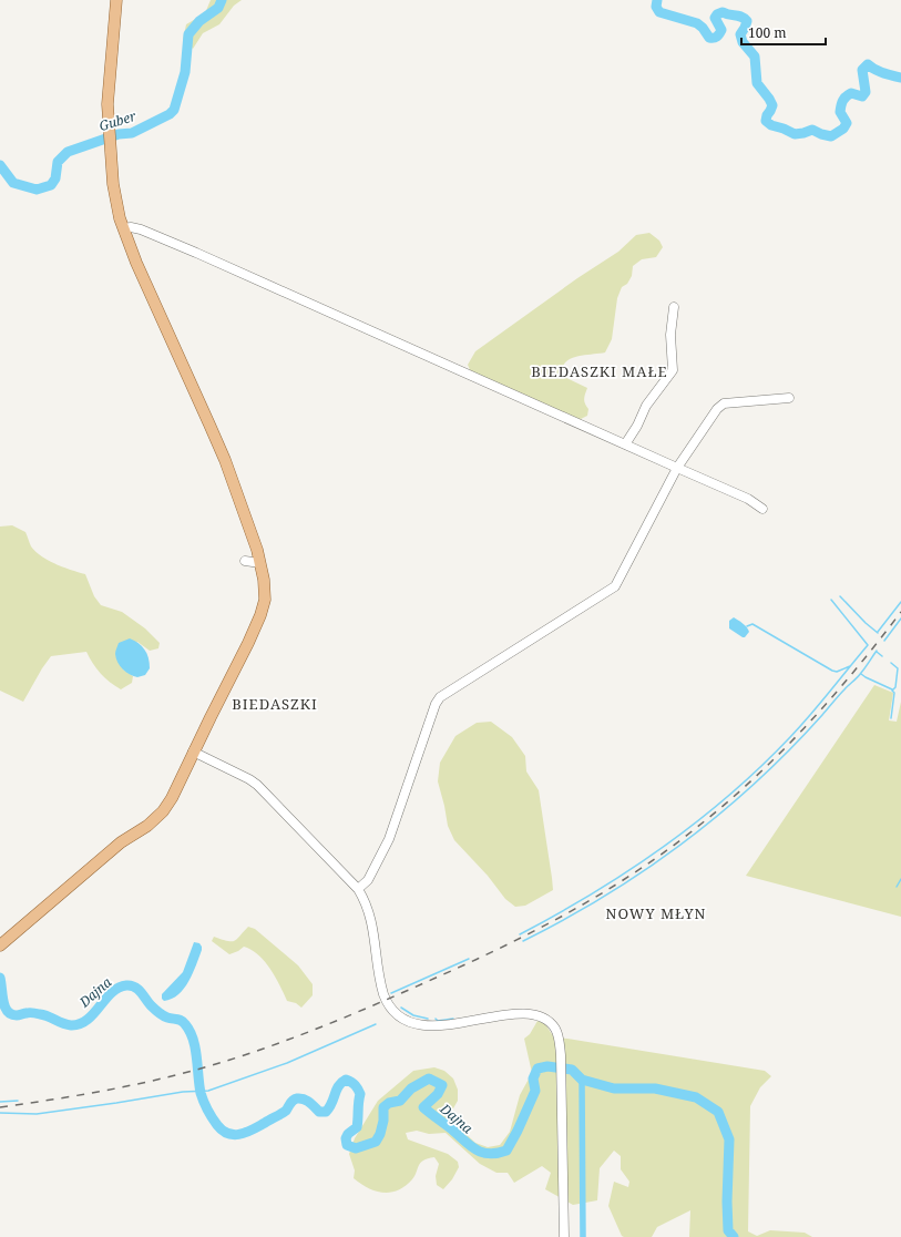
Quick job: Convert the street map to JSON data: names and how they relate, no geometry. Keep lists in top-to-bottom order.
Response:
{
  "districts": ["BIEDASZKI MAŁE", "BIEDASZKI", "NOWY MŁYN"],
  "water": ["Guber", "Dajna"],
  "scale_bar": "100 m"
}
